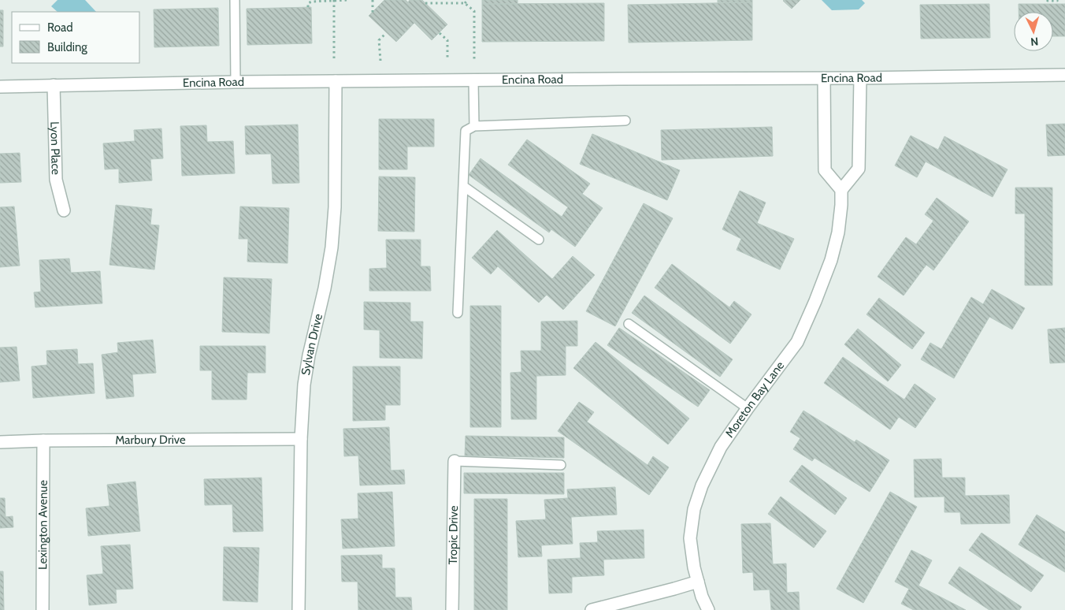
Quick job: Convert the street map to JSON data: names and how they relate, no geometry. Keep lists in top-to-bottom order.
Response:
{
  "streets": {
    "street": [
      "Encina Road",
      "Lyon Place",
      "Sylvan Drive",
      "Moreton Bay Lane",
      "Marbury Drive",
      "Lexington Avenue",
      "Tropic Drive"
    ]
  },
  "crossings": [
    ["Encina Road", "Lyon Place"],
    ["Encina Road", "Sylvan Drive"],
    ["Sylvan Drive", "Marbury Drive"],
    ["Marbury Drive", "Lexington Avenue"]
  ],
  "legend": ["Road", "Building"],
  "north": "bottom"
}
